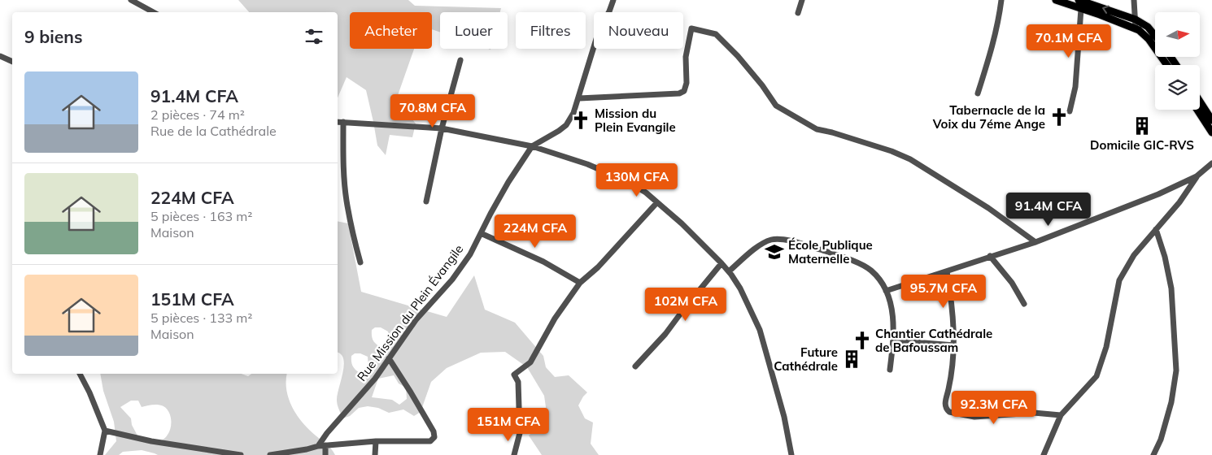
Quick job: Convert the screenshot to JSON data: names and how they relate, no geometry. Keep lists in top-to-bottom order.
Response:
{
  "streets": {
    "street": ["Rue Mission du Plein Évangile"]
  },
  "places": {
    "church": ["Tabernacle de la Voix du 7éme Ange", "Mission du Plein Evangile", "Chantier Cathédrale de Bafoussam"],
    "building": ["Domicile GIC-RVS", "Future Cathédrale"],
    "school or university": ["École Publique Maternelle"]
  },
  "north": "right",
  "page": {
    "chip": [
      "Acheter",
      "Louer",
      "Filtres",
      "Nouveau"
    ],
    "heading": "9 biens",
    "price": [
      "70.1M CFA",
      "70.8M CFA",
      "130M CFA",
      "91.4M CFA",
      "224M CFA",
      "95.7M CFA",
      "102M CFA",
      "92.3M CFA",
      "151M CFA"
    ],
    "list": [
      {
        "name": "91.4M CFA",
        "note": "2 pièces · 74 m² · Rue de la Cathédrale"
      },
      {
        "name": "224M CFA",
        "note": "5 pièces · 163 m² · Maison"
      },
      {
        "name": "151M CFA",
        "note": "5 pièces · 133 m² · Maison"
      }
    ]
  }
}
